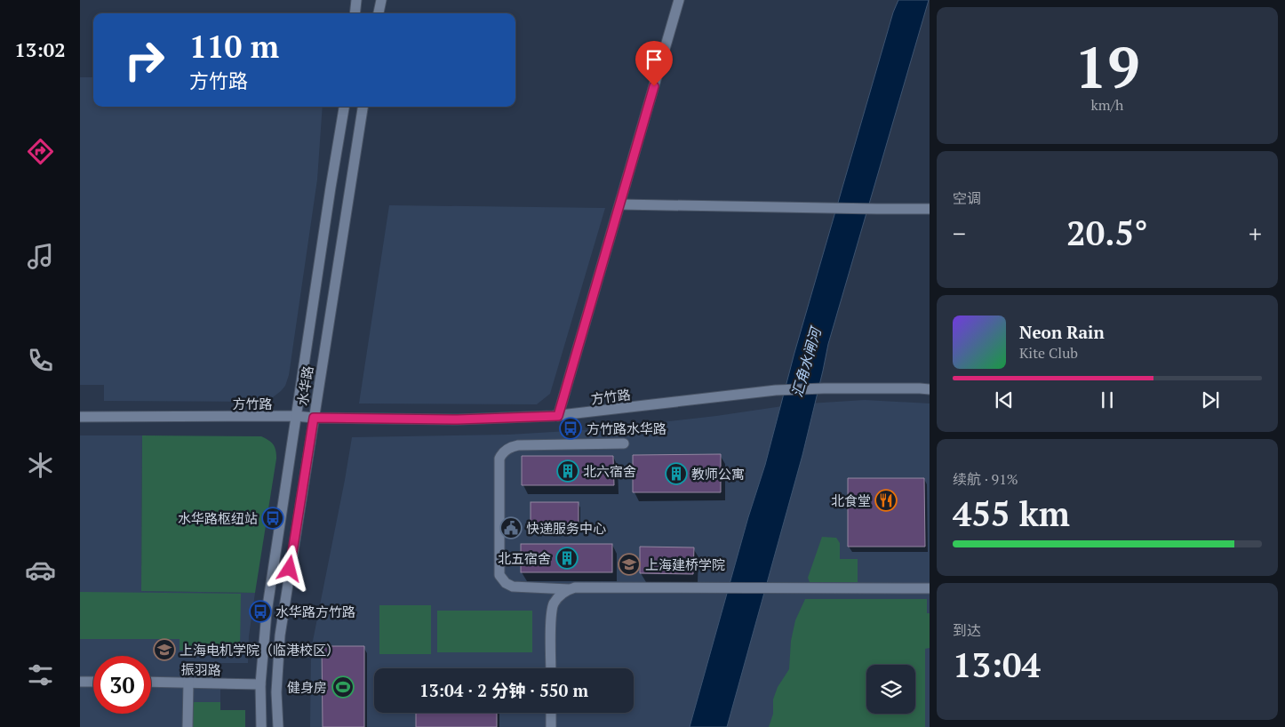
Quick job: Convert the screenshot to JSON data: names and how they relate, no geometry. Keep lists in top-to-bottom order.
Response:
{
  "streets": {
    "street": ["水华路", "方竹路", "振羽路"]
  },
  "crossings": [
    ["水华路", "方竹路"],
    ["水华路", "振羽路"]
  ],
  "water": ["汇角水闸河"],
  "places": {
    "bus stop": ["方竹路水华路", "水华路枢纽站", "水华路方竹路"],
    "building": ["北六宿舍", "教师公寓", "北五宿舍"],
    "restaurant": ["北食堂"],
    "public building": ["快递服务中心"],
    "school or university": ["上海建桥学院", "上海电机学院（临港校区）"],
    "sports": ["健身房"]
  },
  "page": {
    "tabs": "13:02",
    "tile": [
      ["19", "km/h"],
      "空调",
      ["续航 · 91%", "455 km"],
      ["到达", "13:04"]
    ],
    "turn": ["110 m", "方竹路"],
    "heat": ["−", "20.5°", "+"],
    "song": ["Neon Rain", "Kite Club"],
    "limit": "30",
    "trip": "13:04 · 2 分钟 · 550 m"
  }
}
